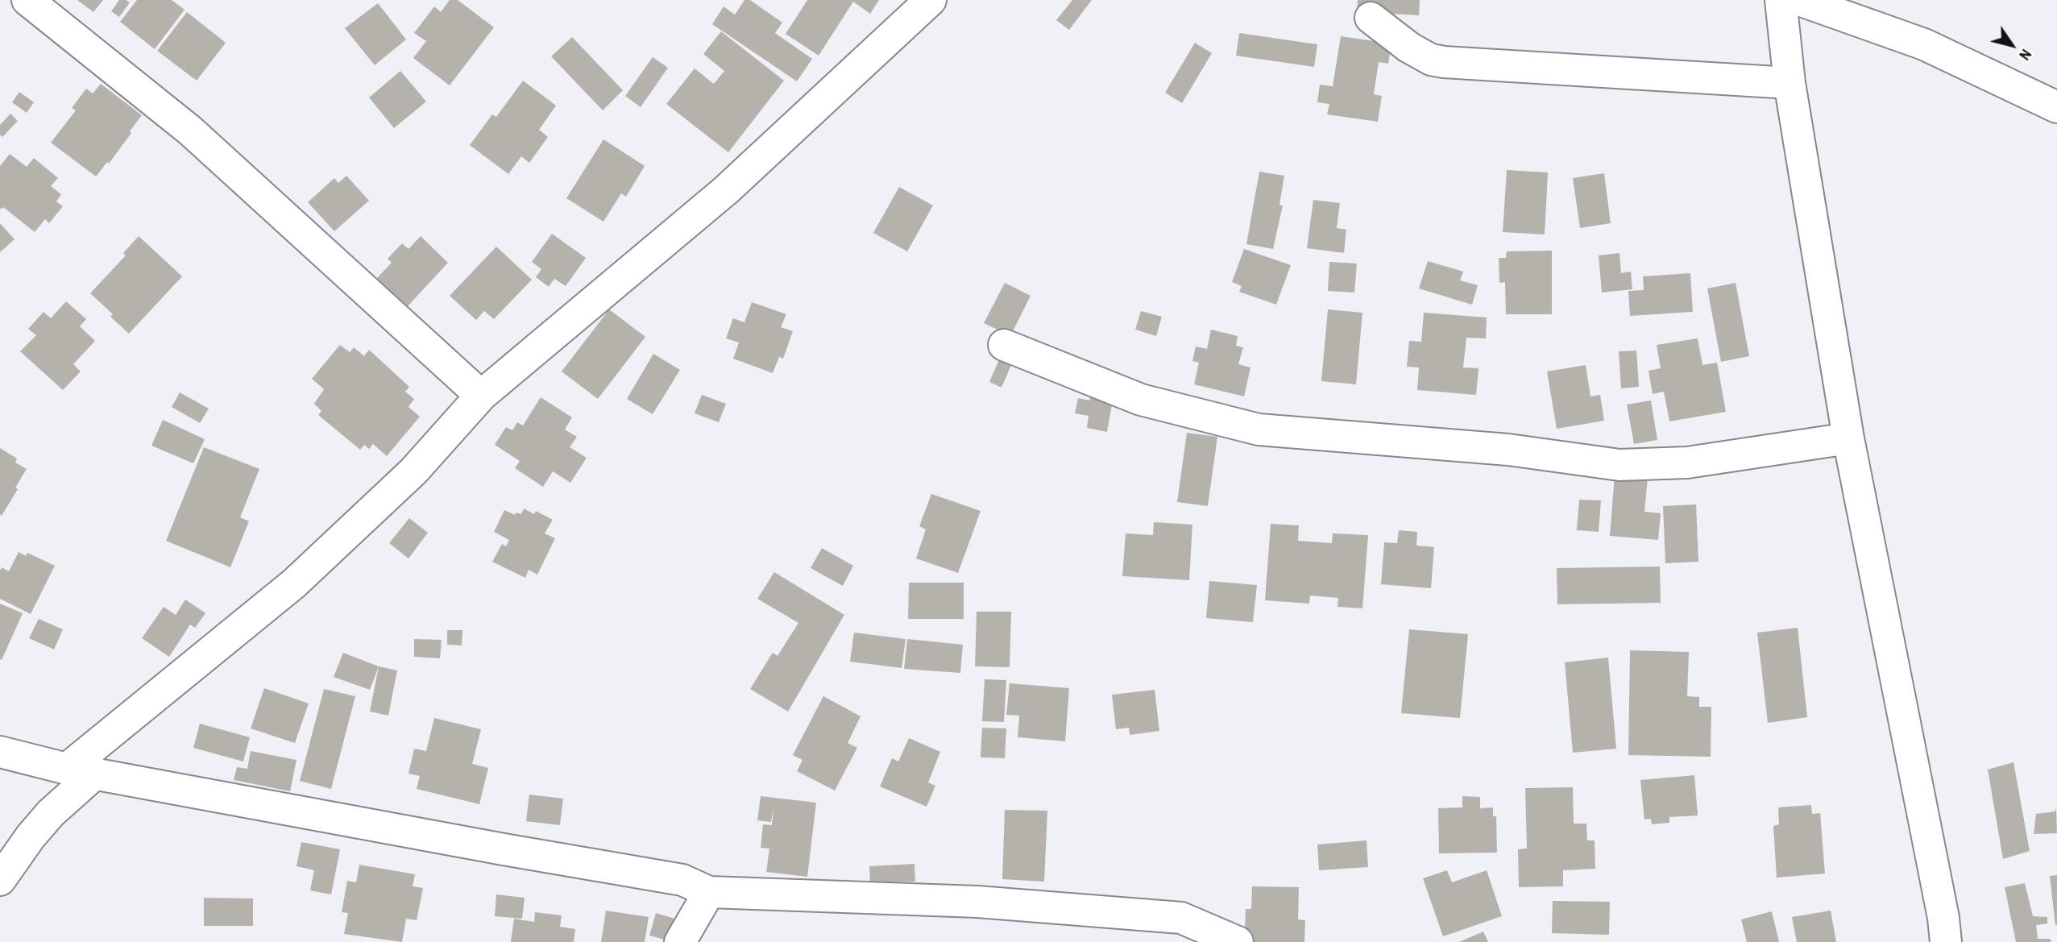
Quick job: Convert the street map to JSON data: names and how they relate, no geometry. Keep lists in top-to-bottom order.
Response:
{
  "north": "bottom right"
}
